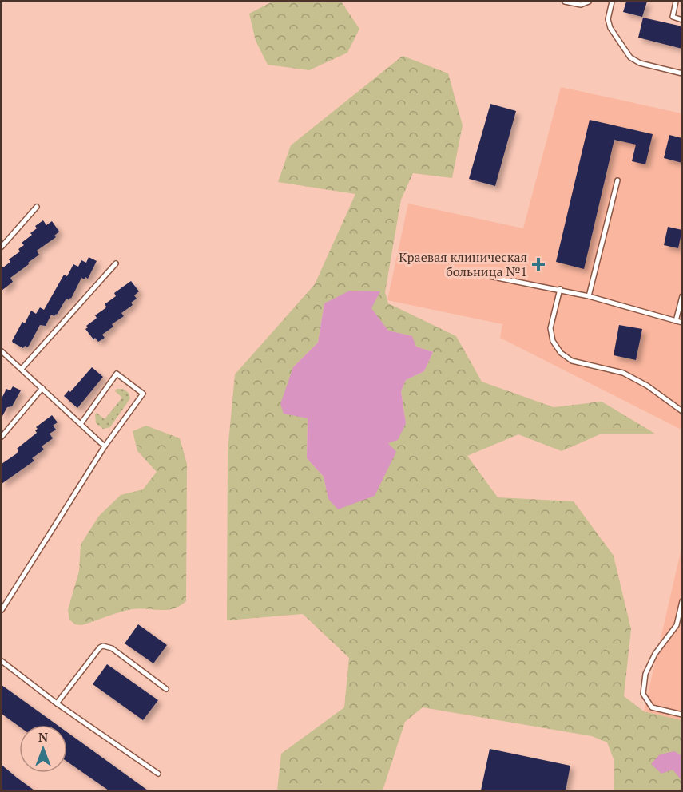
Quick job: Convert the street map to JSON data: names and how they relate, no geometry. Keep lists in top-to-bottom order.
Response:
{
  "places": {
    "health": ["Краевая клиническая больница №1"]
  },
  "north": "top"
}
